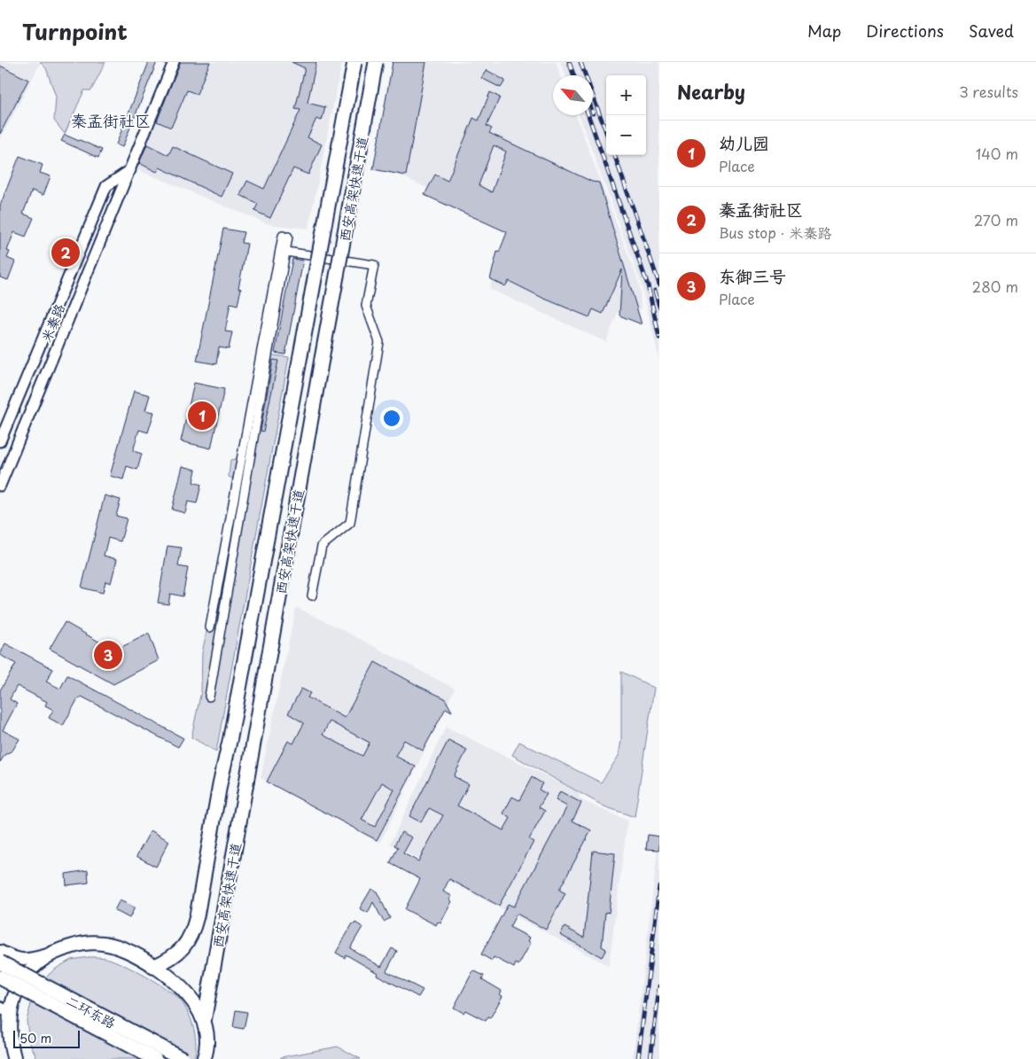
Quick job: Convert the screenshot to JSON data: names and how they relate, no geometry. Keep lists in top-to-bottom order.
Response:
{
  "streets": {
    "highway": ["西安高架快速干道", "二环东路"],
    "street": ["米秦路"]
  },
  "districts": ["秦孟街社区"],
  "scale_bar": "50 m",
  "north": "top left",
  "page": {
    "header": "Turnpoint",
    "nav": ["Map", "Directions", "Saved"],
    "heading": ["Nearby", "3 results"],
    "map_buttons": ["+", "−"],
    "list": [
      {
        "mark": "1",
        "name": "幼儿园",
        "note": "Place",
        "value": "140 m"
      },
      {
        "mark": "2",
        "name": "秦孟街社区",
        "note": "Bus stop · 米秦路",
        "value": "270 m"
      },
      {
        "mark": "3",
        "name": "东御三号",
        "note": "Place",
        "value": "280 m"
      }
    ],
    "pins": ["2", "1", "3"],
    "scale": "50 m"
  }
}
